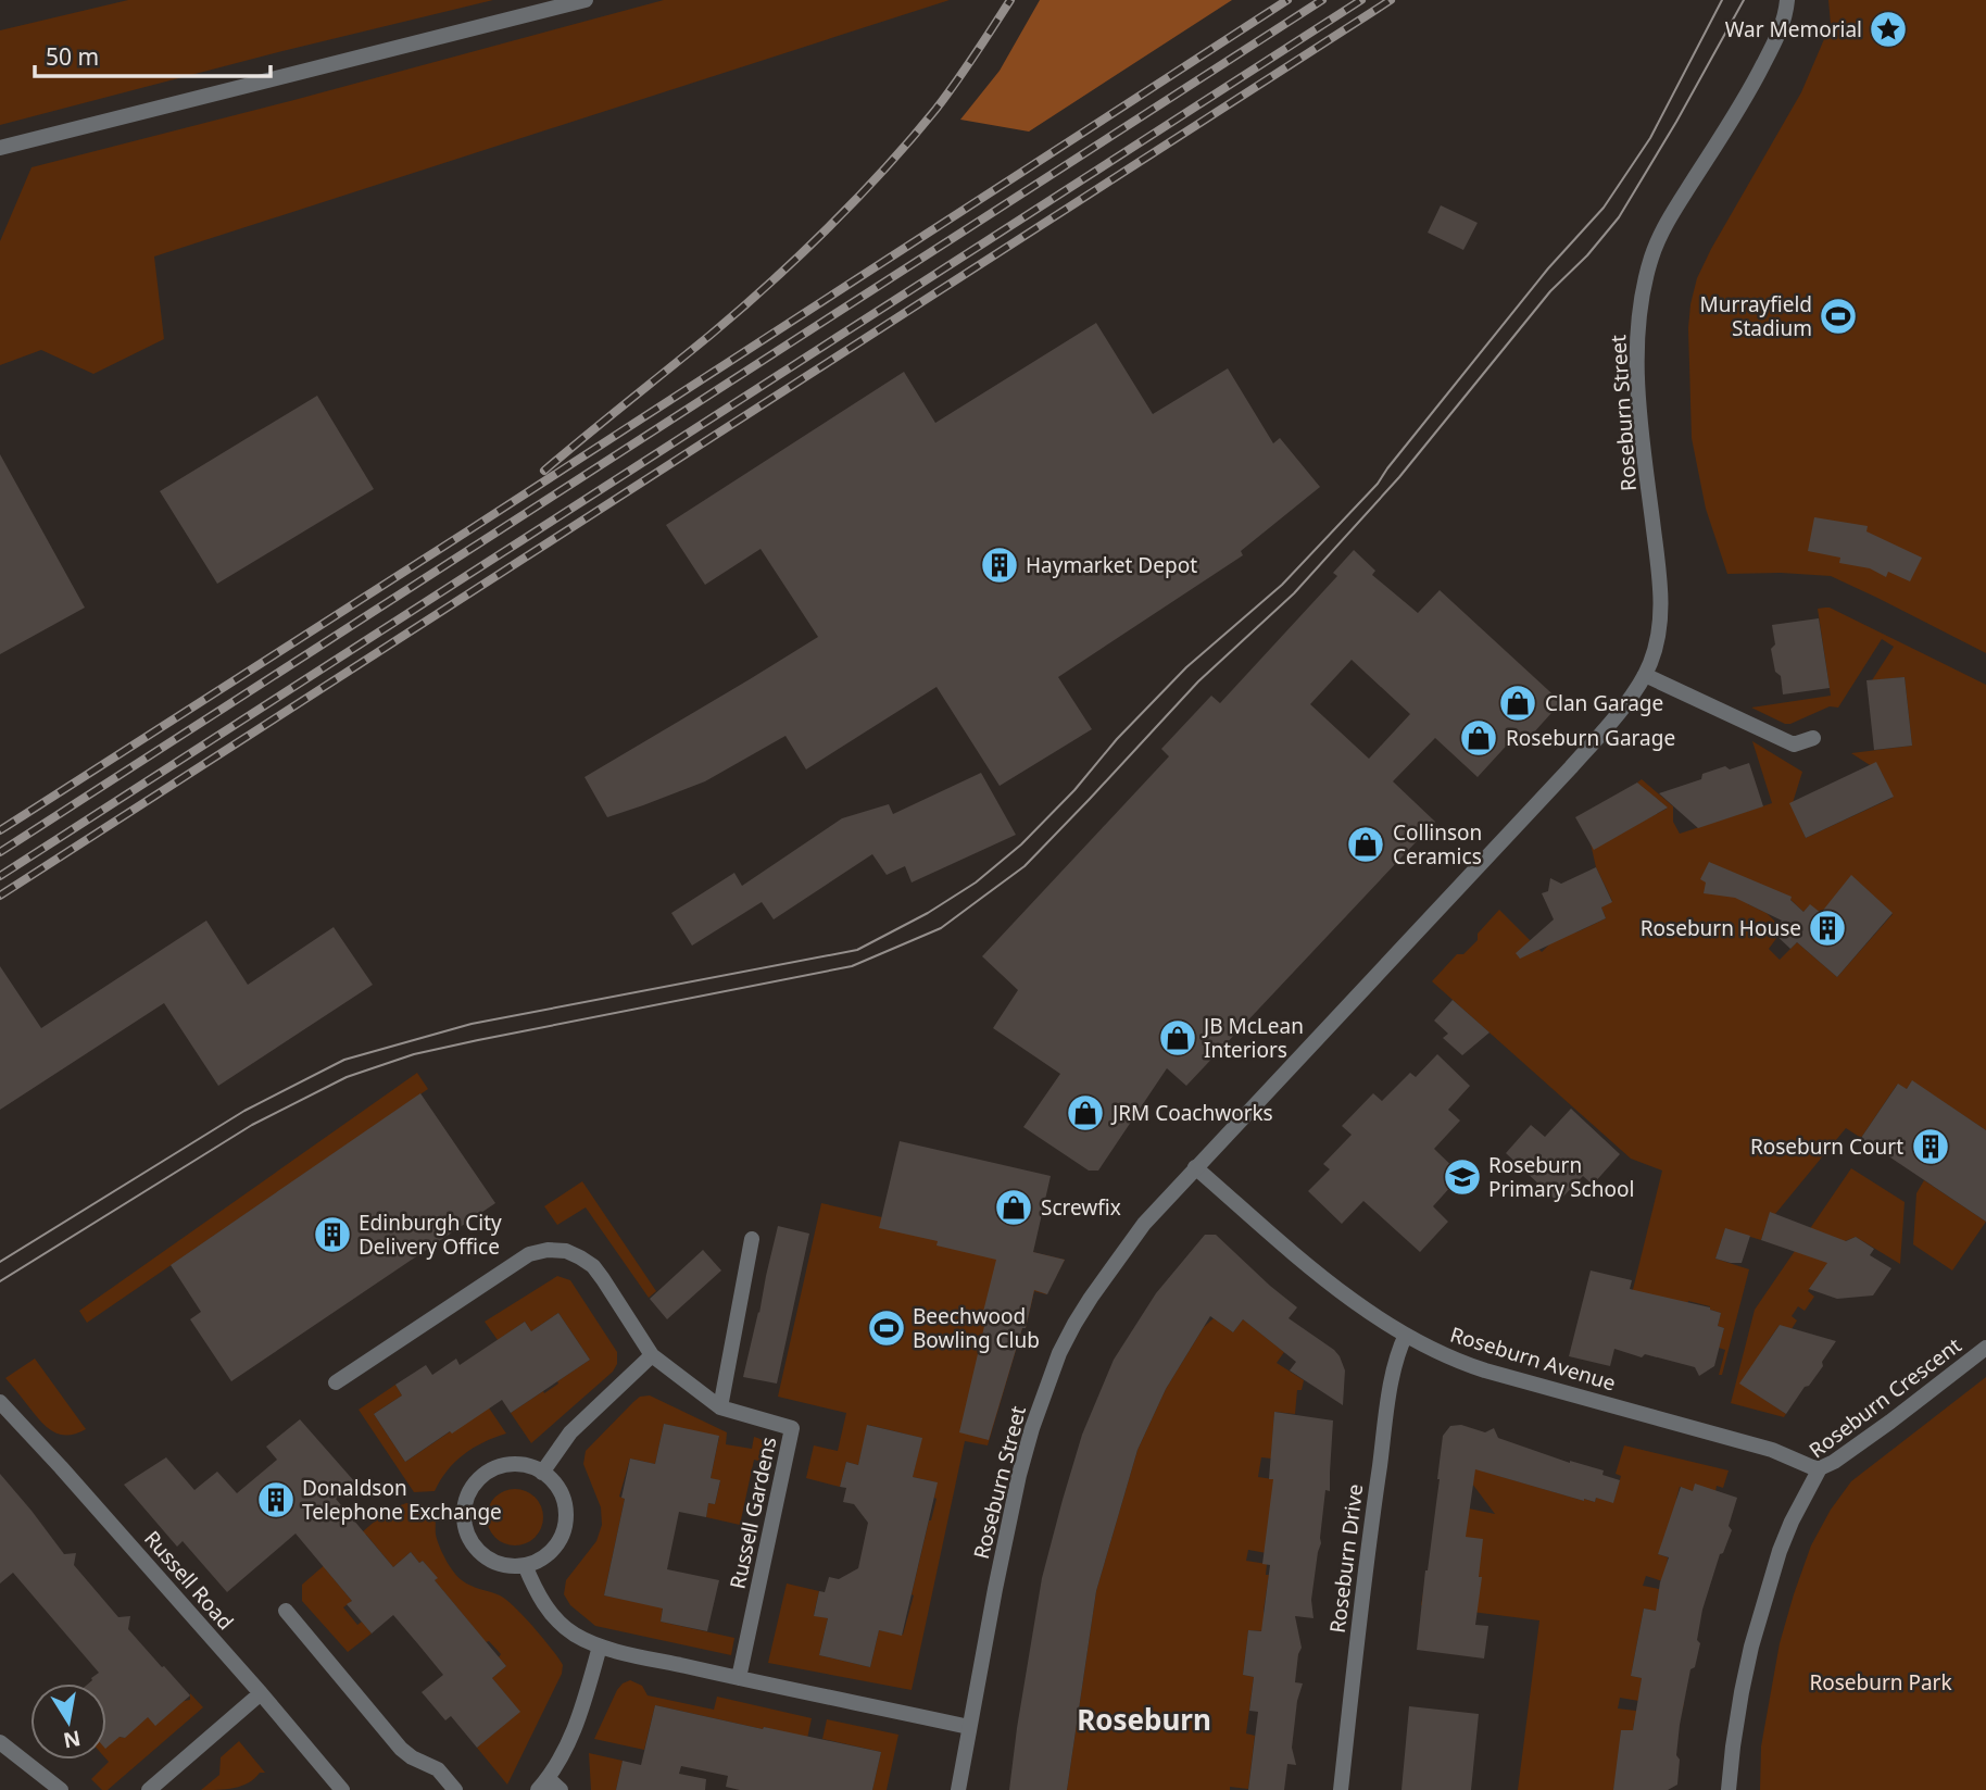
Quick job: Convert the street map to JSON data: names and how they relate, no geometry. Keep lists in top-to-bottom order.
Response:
{
  "streets": {
    "street": [
      "Roseburn Street",
      "Roseburn Avenue",
      "Roseburn Crescent",
      "Russell Gardens",
      "Roseburn Drive",
      "Russell Road"
    ]
  },
  "crossings": [
    ["Roseburn Street", "Roseburn Avenue"],
    ["Roseburn Avenue", "Roseburn Crescent"],
    ["Roseburn Avenue", "Roseburn Drive"]
  ],
  "districts": ["Roseburn"],
  "parks": ["Roseburn Park"],
  "places": {
    "place": ["War Memorial"],
    "sports": ["Murrayfield Stadium", "Beechwood Bowling Club"],
    "building": [
      "Haymarket Depot",
      "Roseburn House",
      "Roseburn Court",
      "Edinburgh City Delivery Office",
      "Donaldson Telephone Exchange"
    ],
    "shop": [
      "Clan Garage",
      "Roseburn Garage",
      "Collinson Ceramics",
      "JB McLean Interiors",
      "JRM Coachworks",
      "Screwfix"
    ],
    "school or university": ["Roseburn Primary School"]
  },
  "scale_bar": "50 m",
  "north": "bottom"
}
